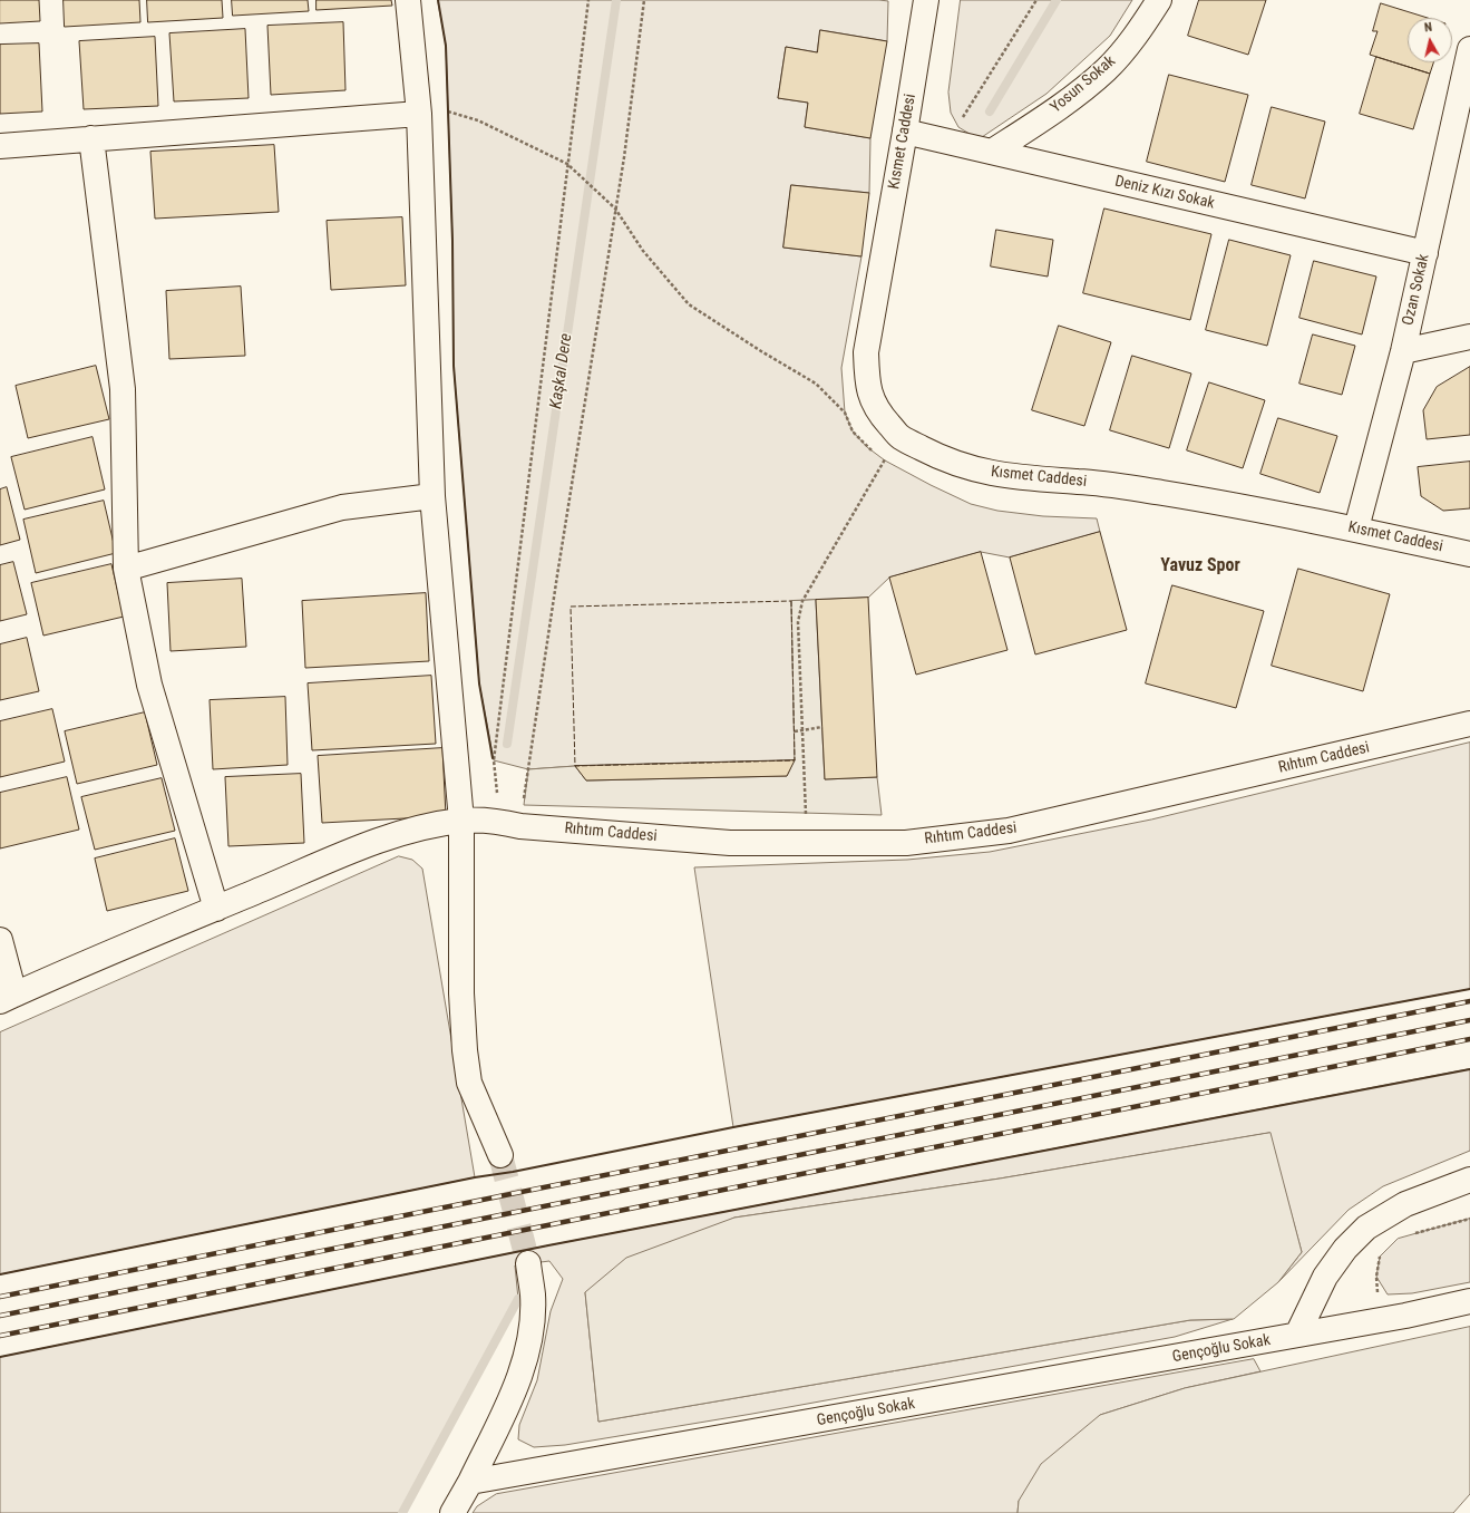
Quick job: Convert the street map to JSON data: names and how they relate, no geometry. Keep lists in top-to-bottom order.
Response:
{
  "streets": {
    "street": [
      "Yosun Sokak",
      "Kısmet Caddesi",
      "Deniz Kızı Sokak",
      "Ozan Sokak",
      "Rıhtım Caddesi",
      "Gençoğlu Sokak"
    ]
  },
  "crossings": [
    ["Yosun Sokak", "Deniz Kızı Sokak"],
    ["Kısmet Caddesi", "Deniz Kızı Sokak"],
    ["Kısmet Caddesi", "Ozan Sokak"],
    ["Deniz Kızı Sokak", "Ozan Sokak"]
  ],
  "districts": ["Yavuz Spor"],
  "water": ["Kaşkal Dere"],
  "north": "top"
}
